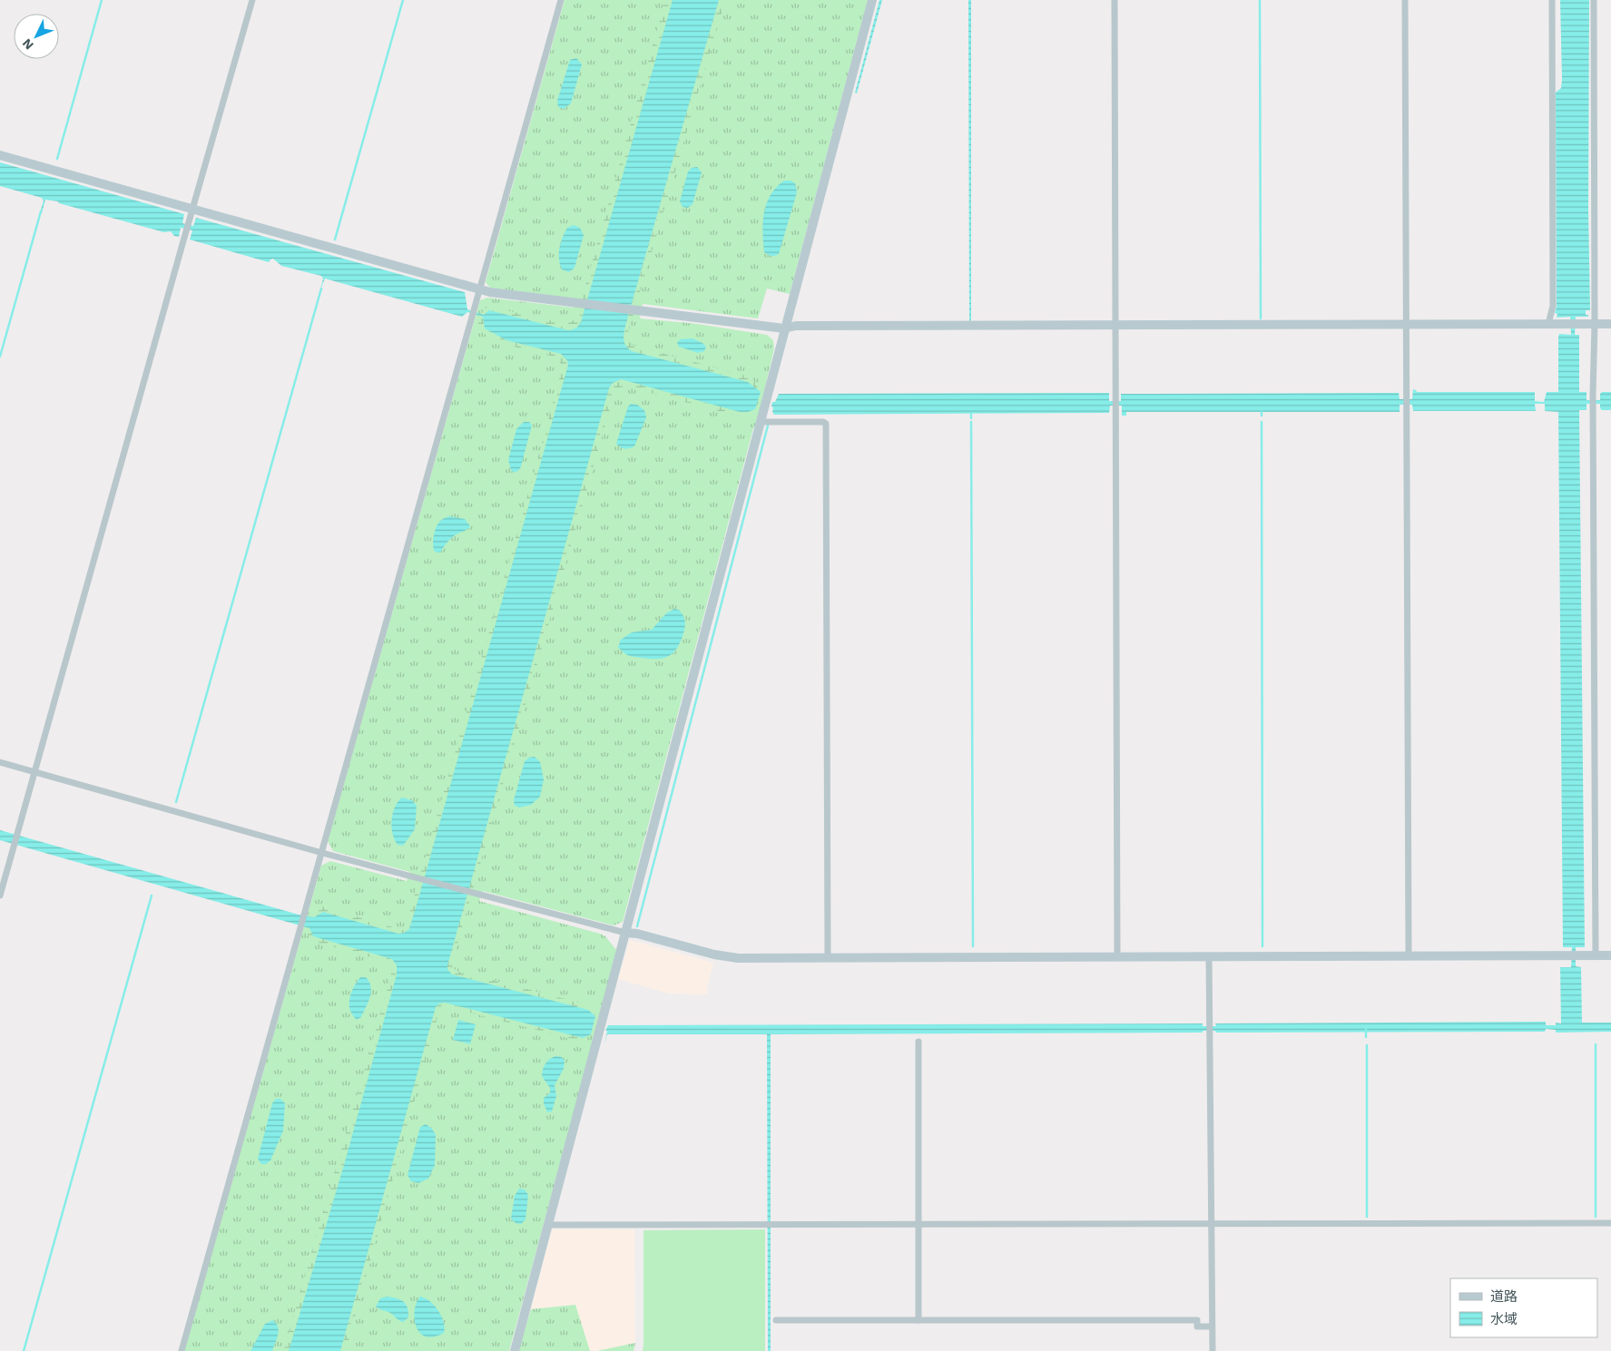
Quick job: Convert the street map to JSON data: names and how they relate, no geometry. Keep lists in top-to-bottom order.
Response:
{
  "legend": ["道路", "水域"],
  "north": "bottom left"
}
